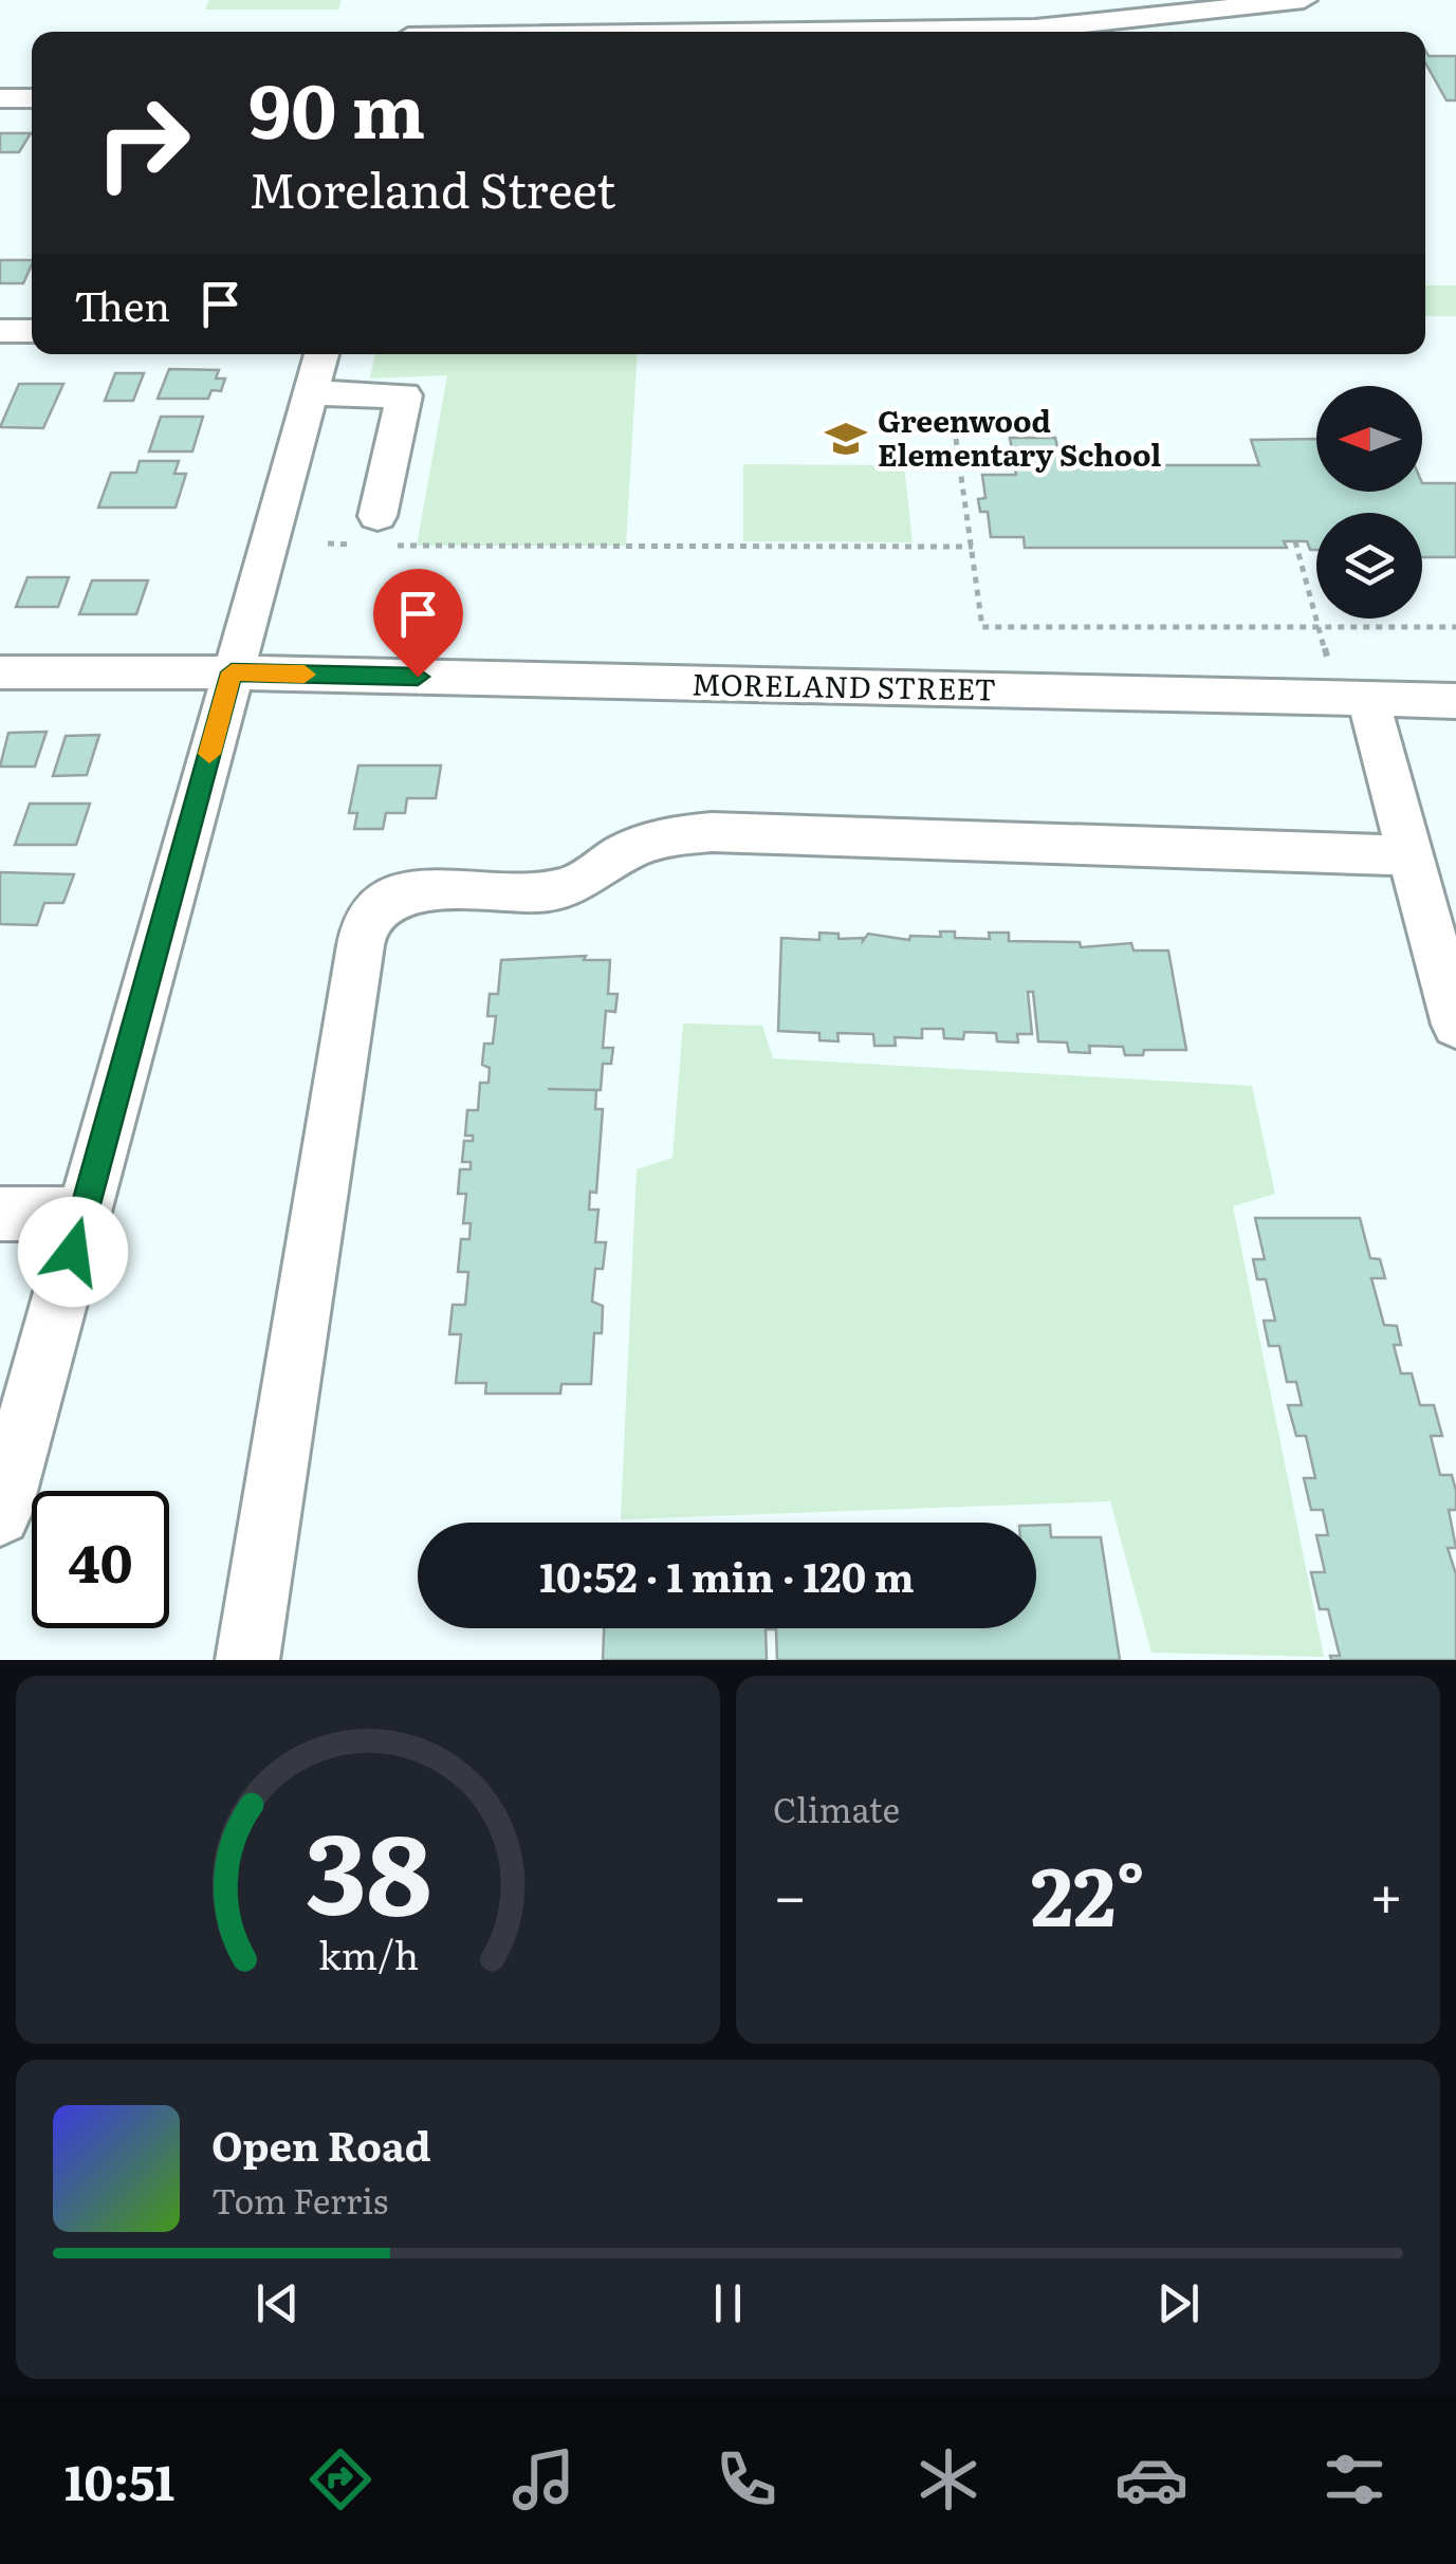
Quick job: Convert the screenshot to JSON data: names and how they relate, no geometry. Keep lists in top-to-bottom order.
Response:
{
  "streets": {
    "street": ["MORELAND STREET"]
  },
  "places": {
    "school or university": ["Greenwood Elementary School"]
  },
  "north": "left",
  "page": {
    "turn": ["90 m", "Moreland Street"],
    "then": "Then",
    "limit": "40",
    "trip": "10:52 · 1 min · 120 m",
    "tile": "Climate",
    "heat": ["−", "22°", "+"],
    "song": ["Open Road", "Tom Ferris"],
    "tabs": "10:51",
    "gauge": ["38", "km/h"]
  }
}
